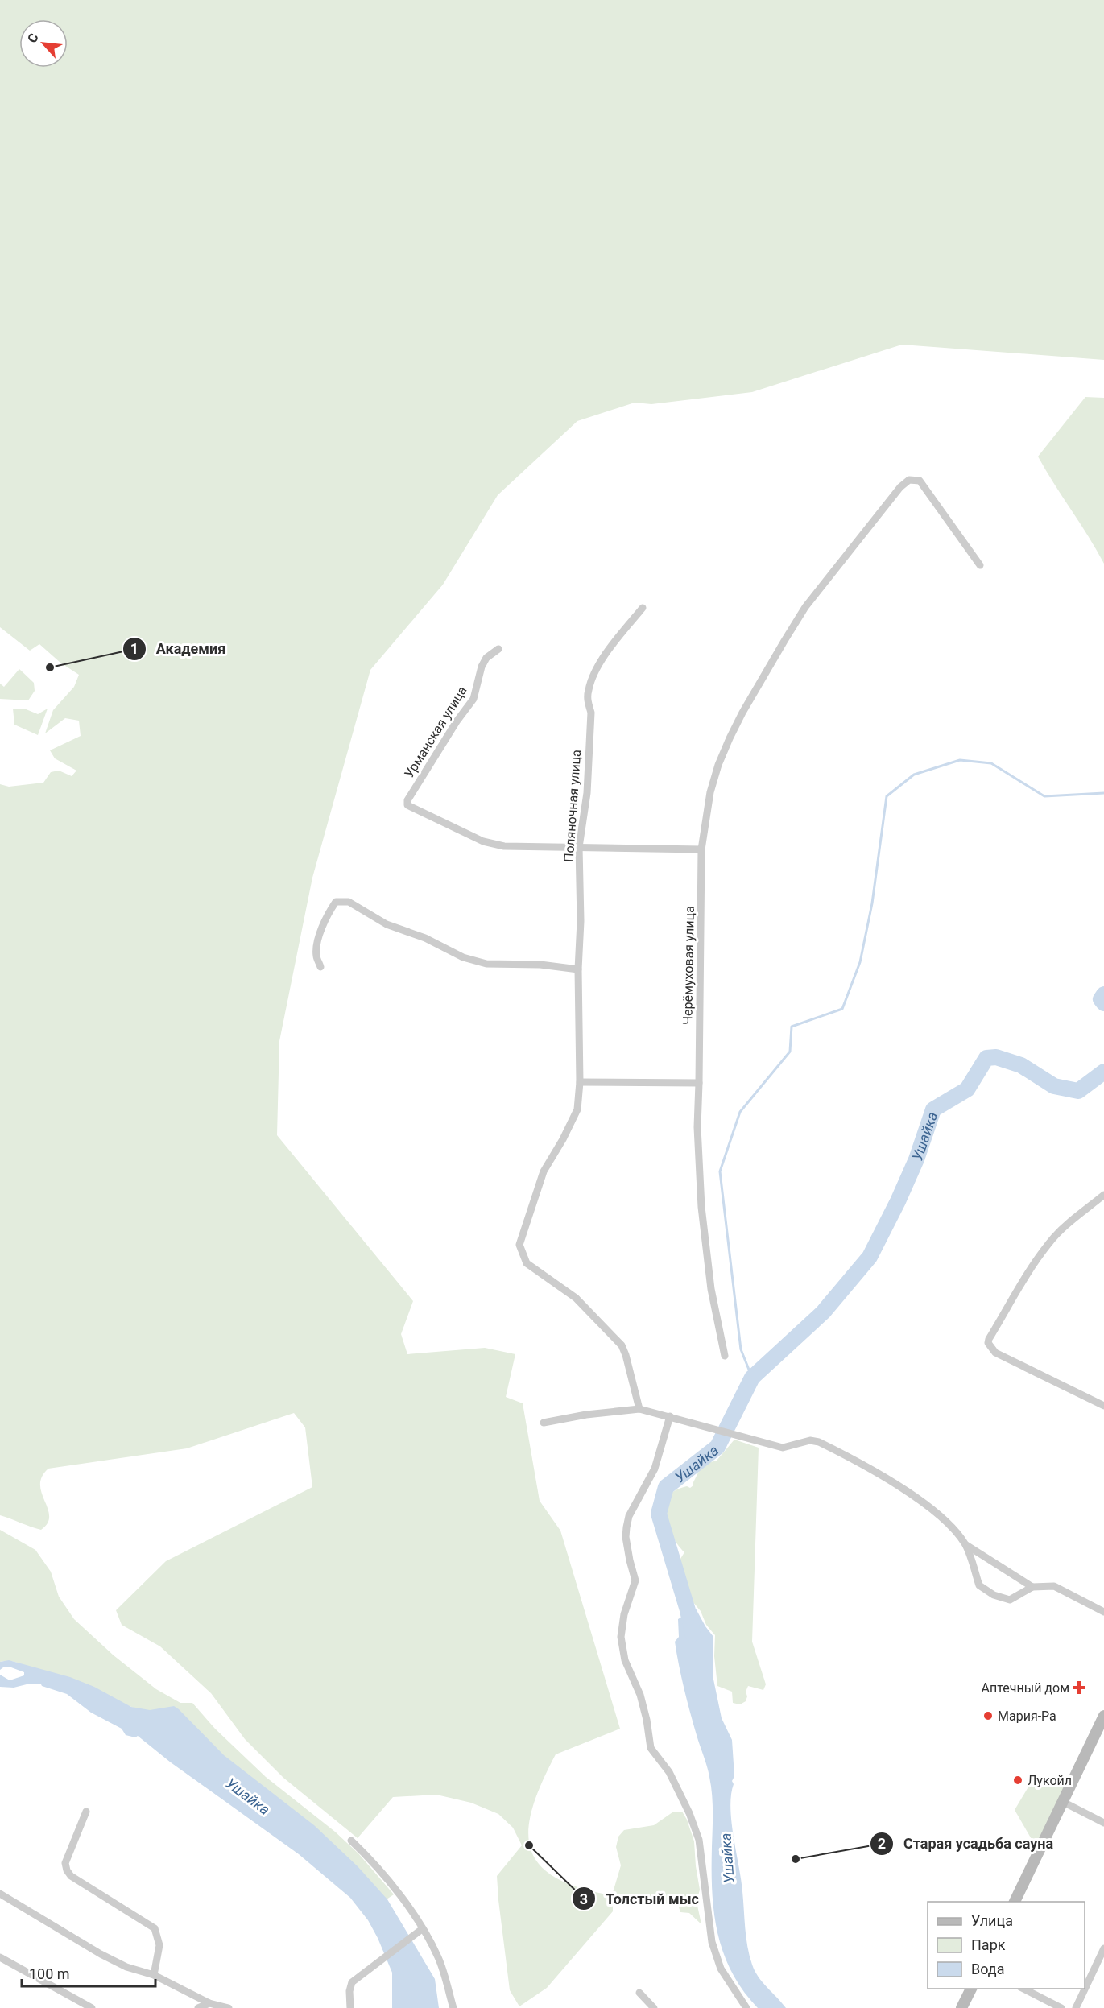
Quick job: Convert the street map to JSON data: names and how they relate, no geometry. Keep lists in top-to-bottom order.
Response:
{
  "streets": {
    "street": ["Урманская улица", "Поляночная улица", "Черёмуховая улица"]
  },
  "crossings": [
    ["Урманская улица", "Поляночная улица"]
  ],
  "water": ["Ушайка"],
  "places": {
    "other": [
      "Академия",
      "Мария-Ра",
      "Лукойл",
      "Толстый мыс",
      "Старая усадьба сауна"
    ],
    "health": ["Аптечный дом"]
  },
  "legend": ["Улица", "Парк", "Вода"],
  "scale_bar": "100 m",
  "north": "top left"
}
